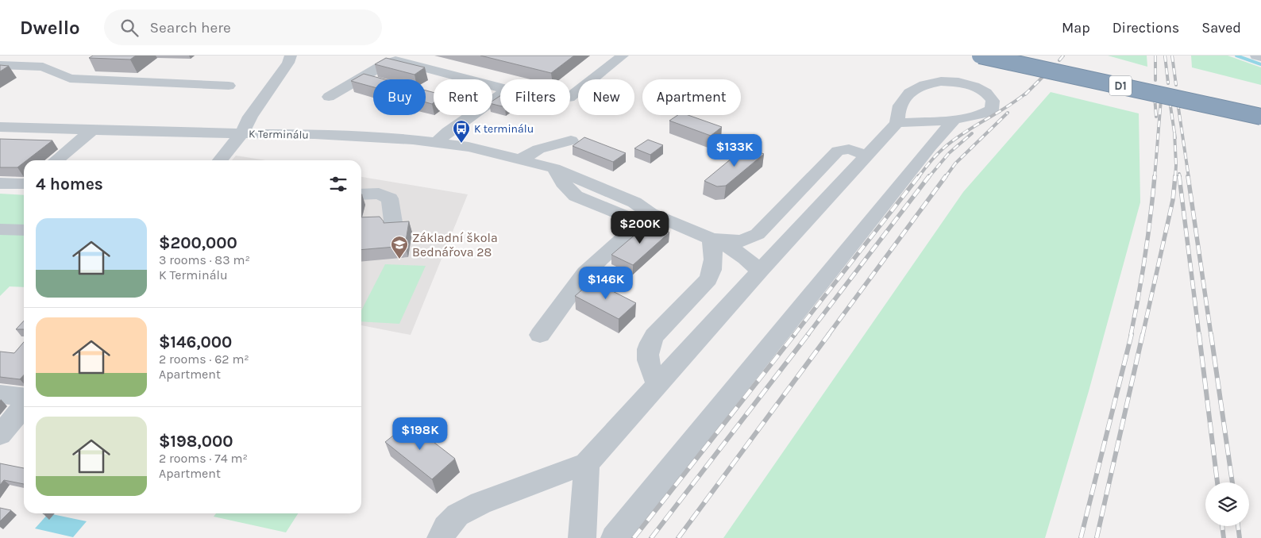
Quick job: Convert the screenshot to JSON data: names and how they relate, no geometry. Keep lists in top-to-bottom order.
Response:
{
  "streets": {
    "highway": ["D1"],
    "street": ["K Terminálu"]
  },
  "places": {
    "bus stop": ["K terminálu"],
    "school or university": ["Základní škola Bednářova 28"]
  },
  "page": {
    "header": "Dwello",
    "search": "Search here",
    "nav": ["Map", "Directions", "Saved"],
    "chip": [
      "Buy",
      "Rent",
      "Filters",
      "New",
      "Apartment"
    ],
    "price": [
      "$133K",
      "$200K",
      "$146K",
      "$198K"
    ],
    "heading": "4 homes",
    "list": [
      {
        "name": "$200,000",
        "note": "3 rooms · 83 m² · K Terminálu"
      },
      {
        "name": "$146,000",
        "note": "2 rooms · 62 m² · Apartment"
      },
      {
        "name": "$198,000",
        "note": "2 rooms · 74 m² · Apartment"
      }
    ]
  }
}
